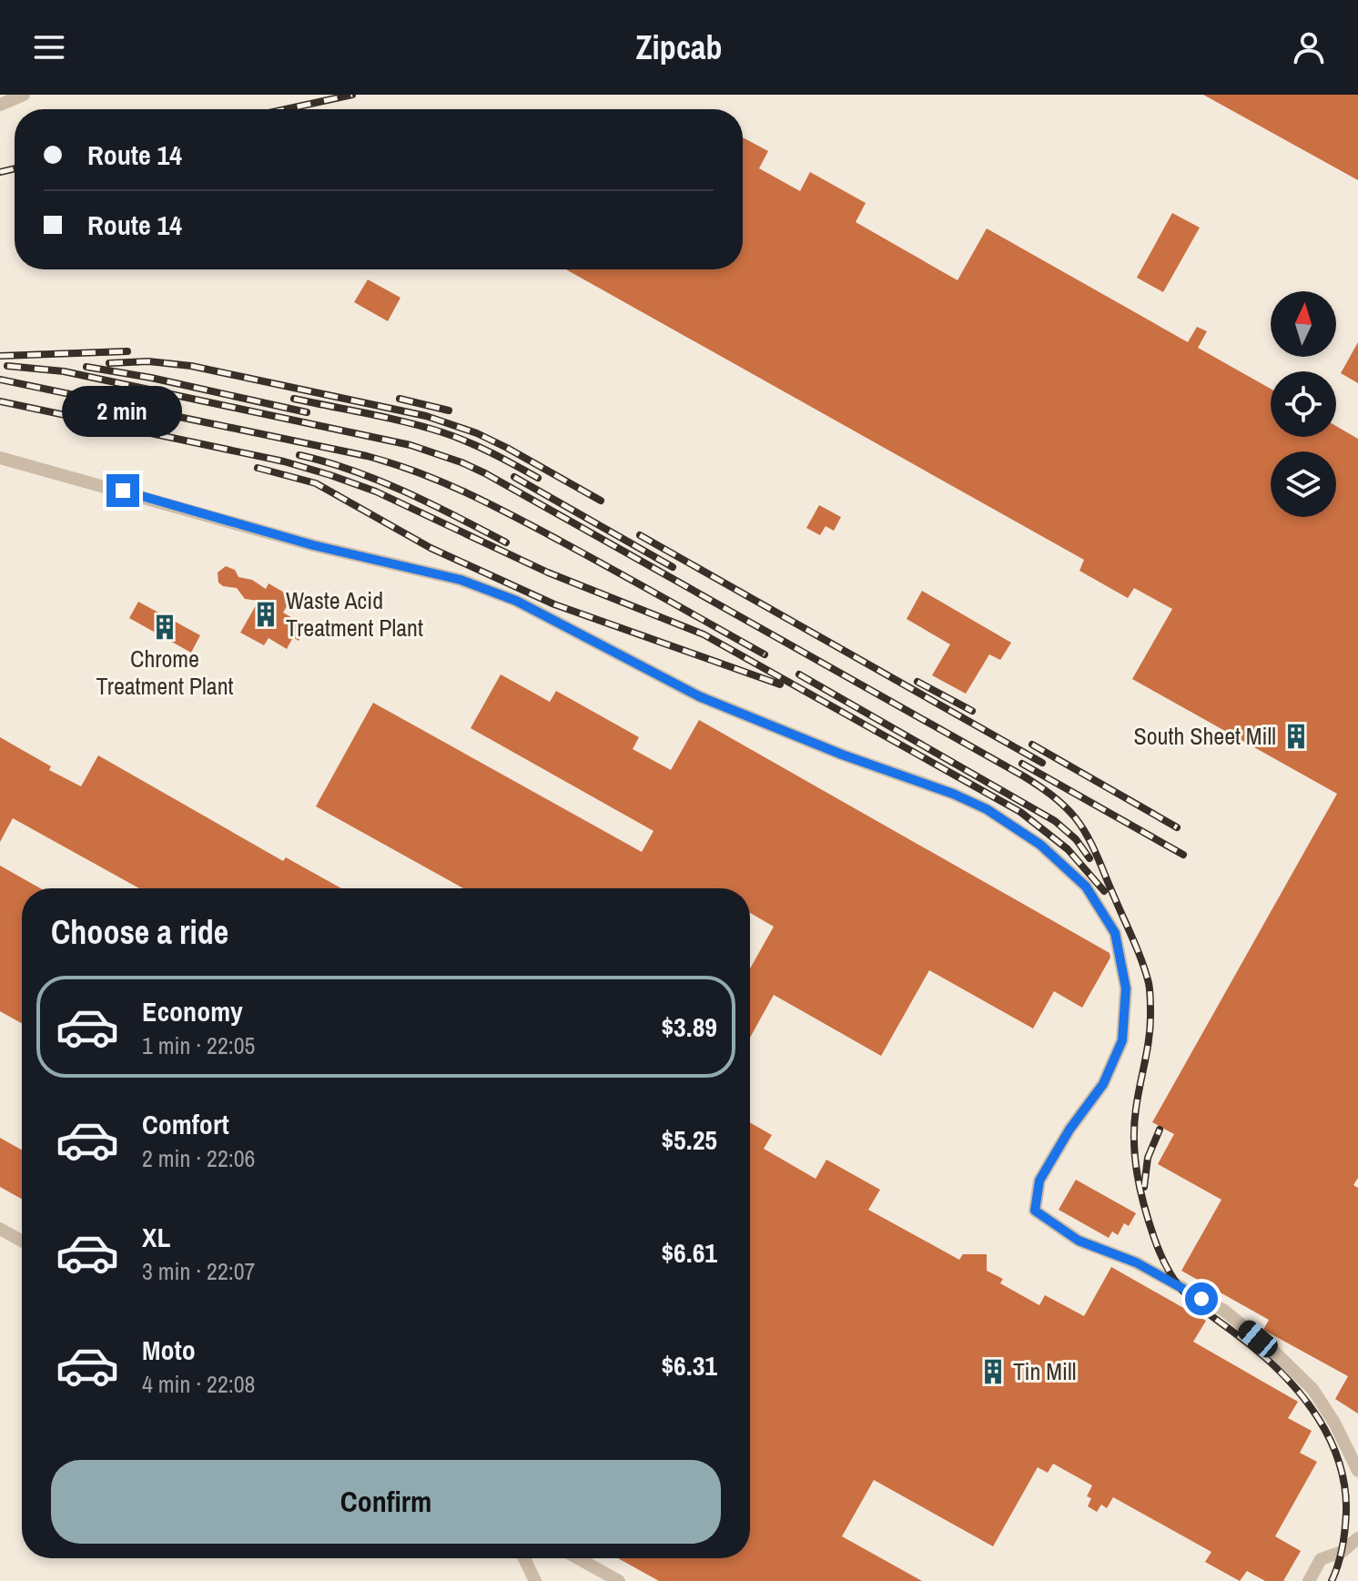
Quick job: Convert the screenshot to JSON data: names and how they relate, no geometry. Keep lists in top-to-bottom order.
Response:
{
  "places": {
    "building": [
      "Waste Acid Treatment Plant",
      "Chrome Treatment Plant",
      "South Sheet Mill",
      "Tin Mill"
    ]
  },
  "north": "top",
  "page": {
    "header": "Zipcab",
    "banner": ["Route 14", "Route 14"],
    "bubble": "2 min",
    "heading": "Choose a ride",
    "list": [
      {
        "name": "Economy",
        "note": "1 min · 22:05",
        "value": "$3.89"
      },
      {
        "name": "Comfort",
        "note": "2 min · 22:06",
        "value": "$5.25"
      },
      {
        "name": "XL",
        "note": "3 min · 22:07",
        "value": "$6.61"
      },
      {
        "name": "Moto",
        "note": "4 min · 22:08",
        "value": "$6.31"
      }
    ],
    "buttons": "Confirm"
  }
}
